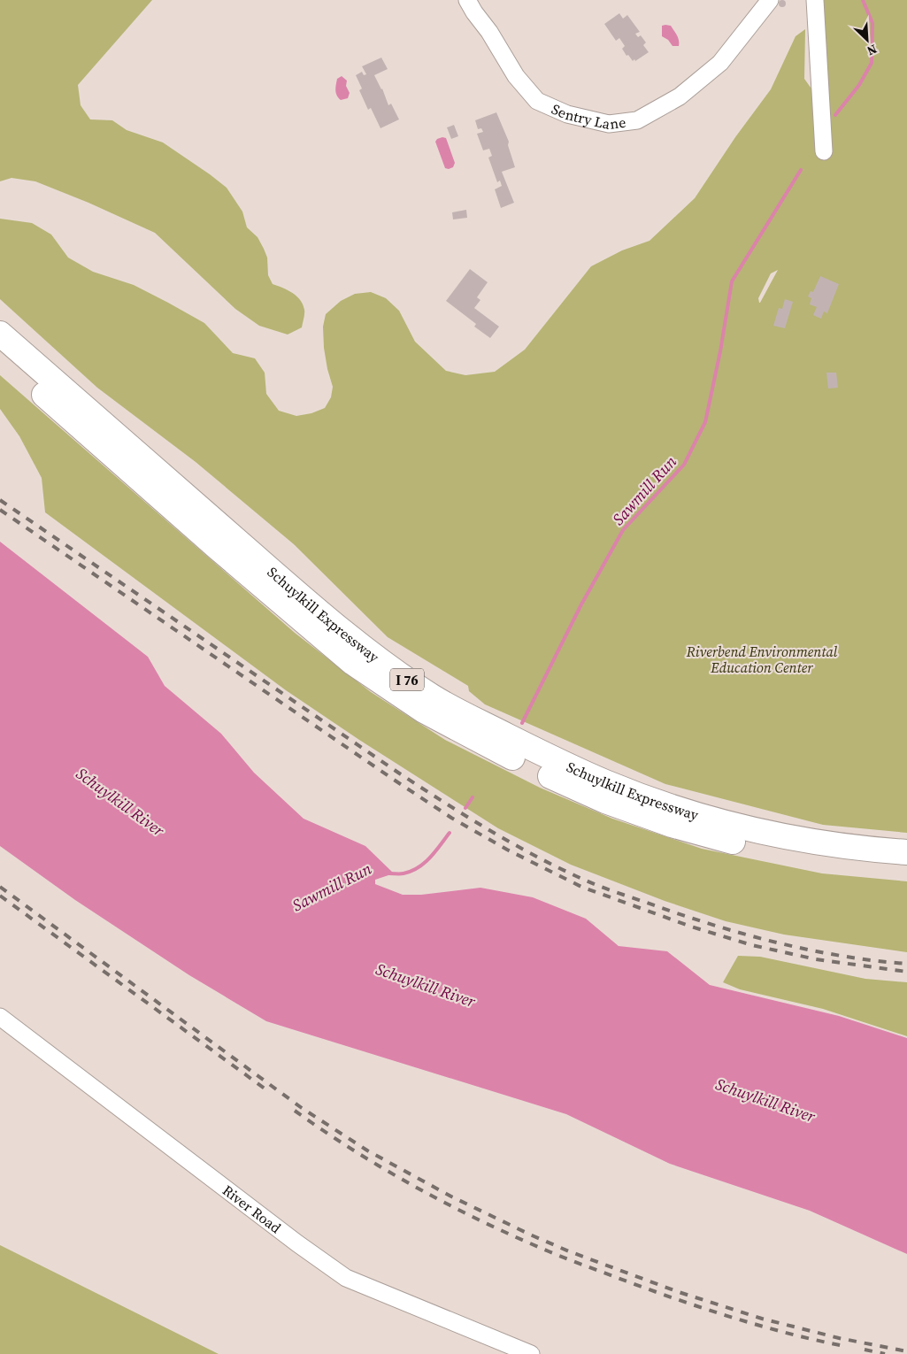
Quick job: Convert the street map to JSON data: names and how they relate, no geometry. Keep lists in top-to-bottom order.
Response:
{
  "streets": {
    "highway": ["Schuylkill Expressway", "I 76"],
    "street": ["Sentry Lane", "River Road"]
  },
  "water": ["Sawmill Run", "Schuylkill River"],
  "parks": ["Riverbend Environmental Education Center"],
  "north": "bottom right"
}
